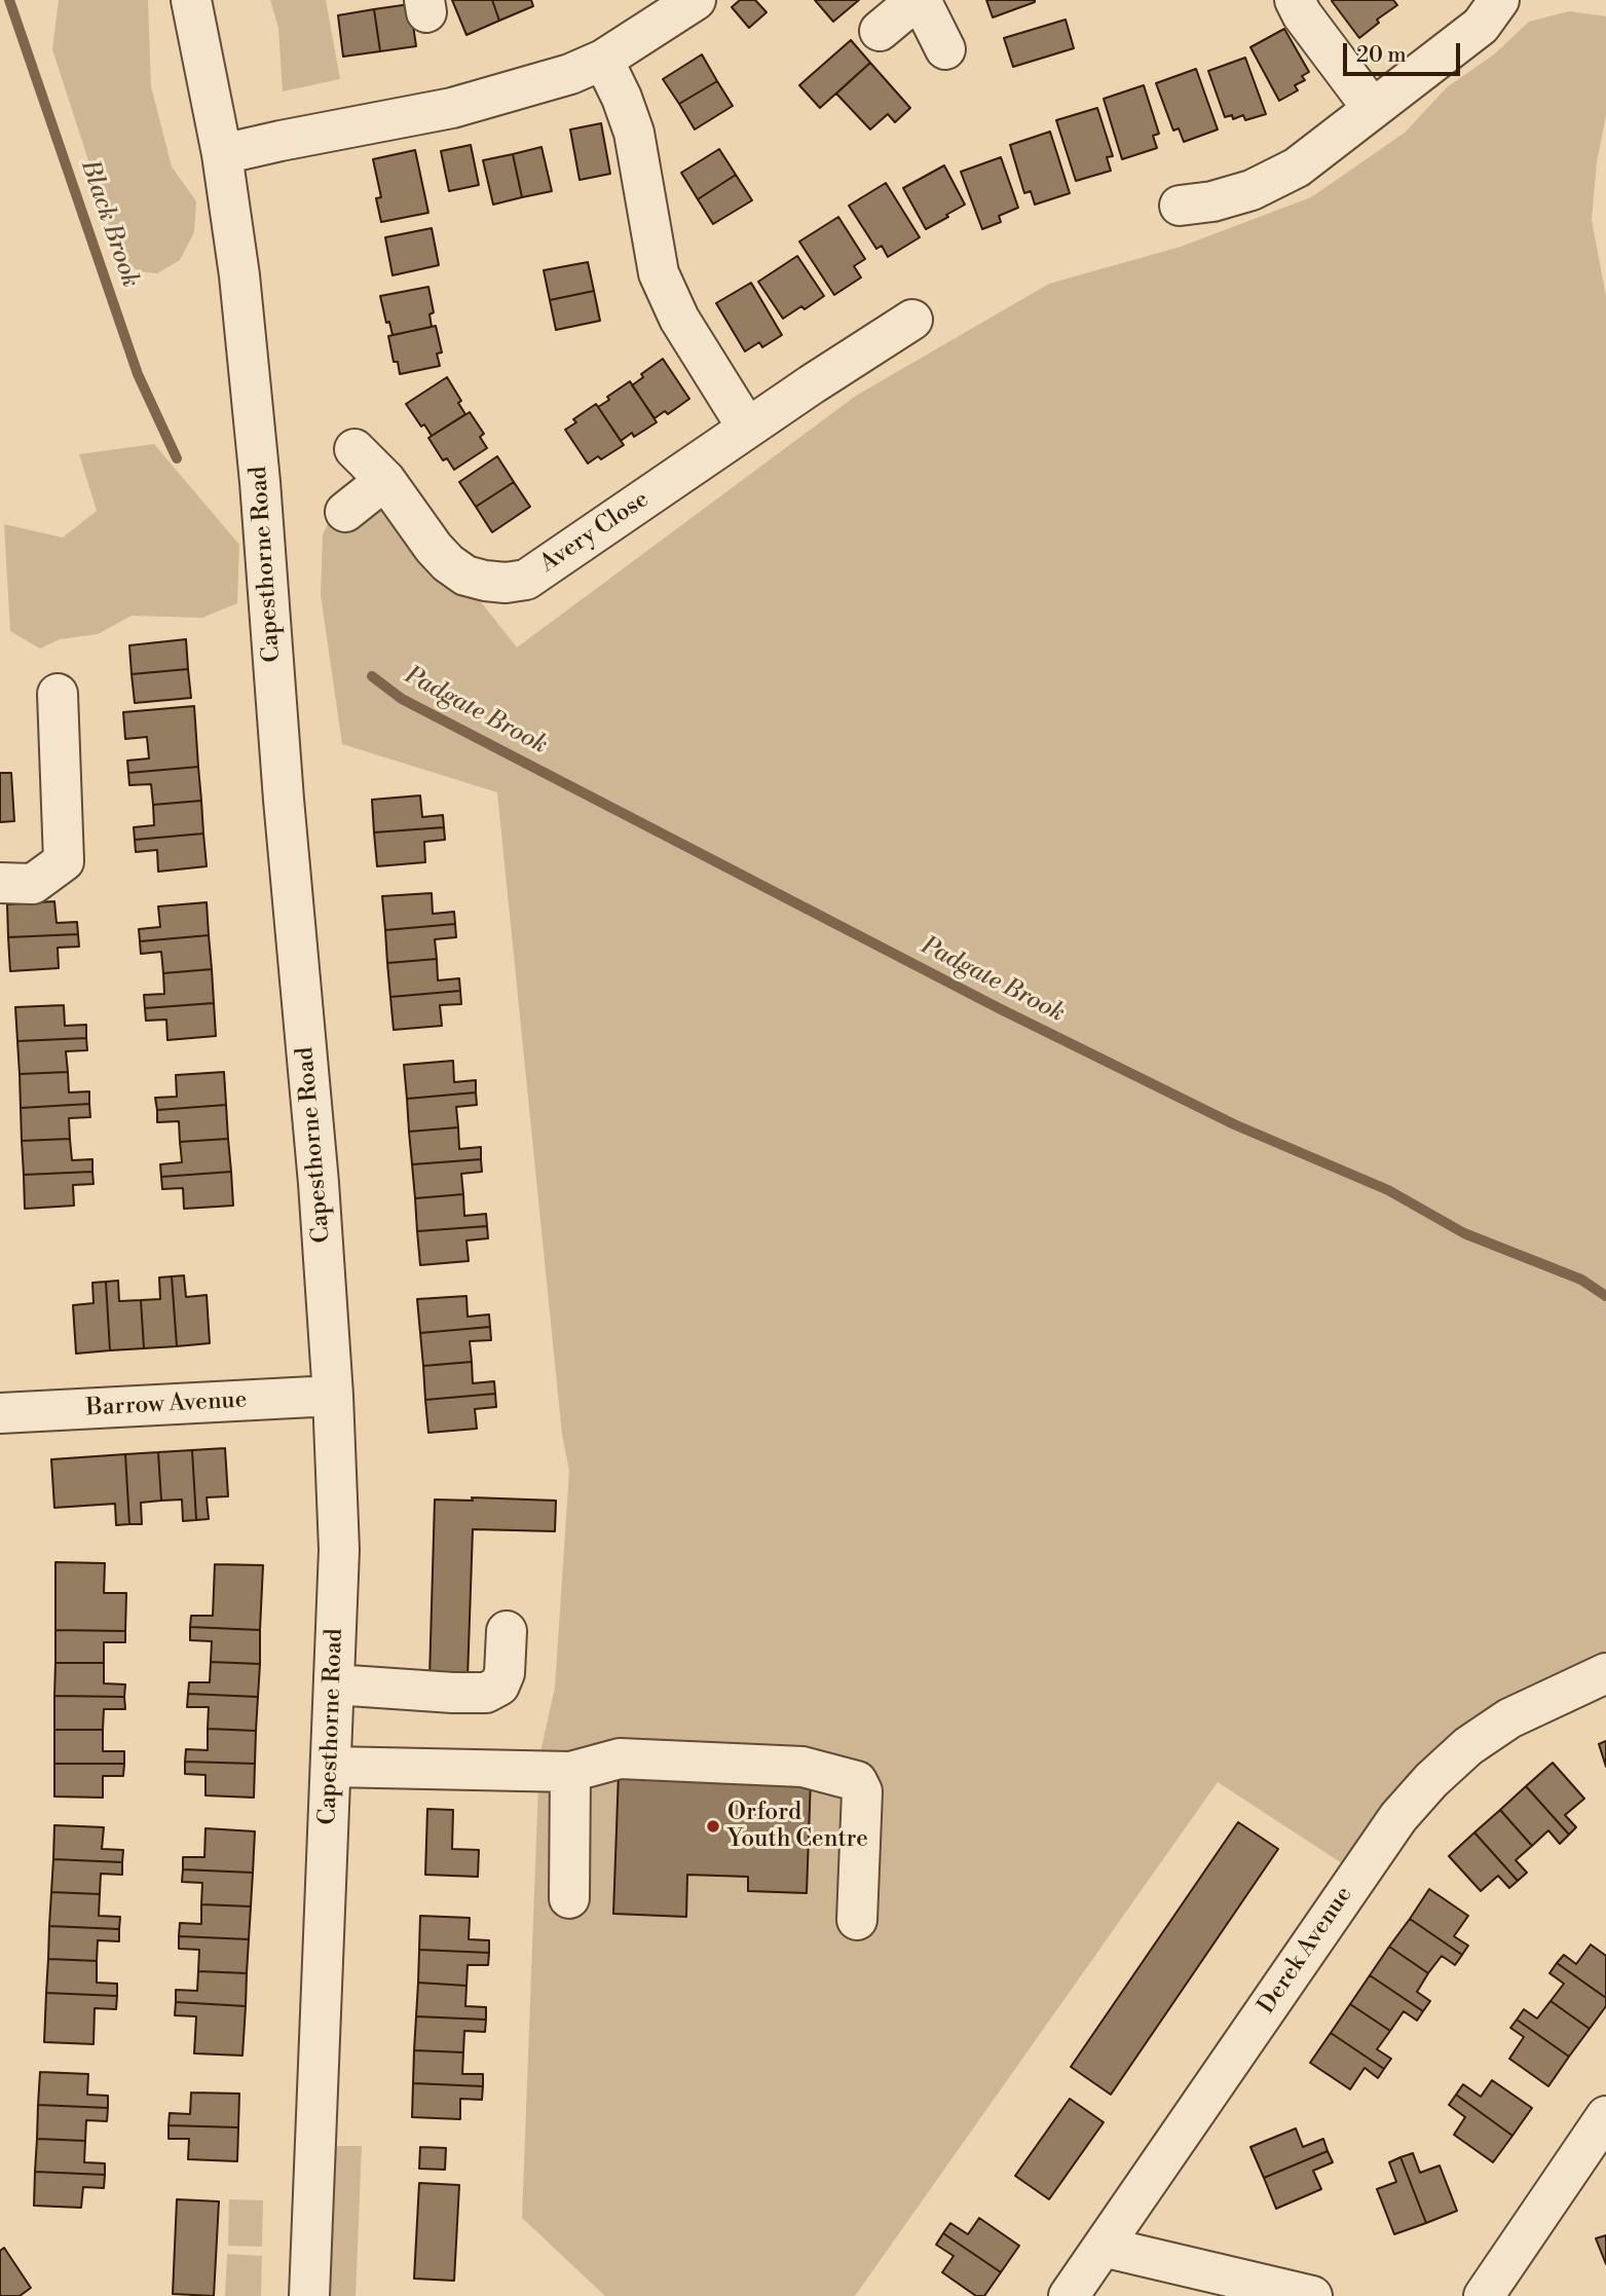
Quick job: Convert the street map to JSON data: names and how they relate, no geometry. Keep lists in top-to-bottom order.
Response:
{
  "streets": {
    "street": [
      "Avery Close",
      "Capesthorne Road",
      "Barrow Avenue",
      "Derek Avenue"
    ]
  },
  "crossings": [
    ["Capesthorne Road", "Barrow Avenue"]
  ],
  "water": ["Black Brook", "Padgate Brook"],
  "places": ["Orford Youth Centre"],
  "scale_bar": "20 m"
}
